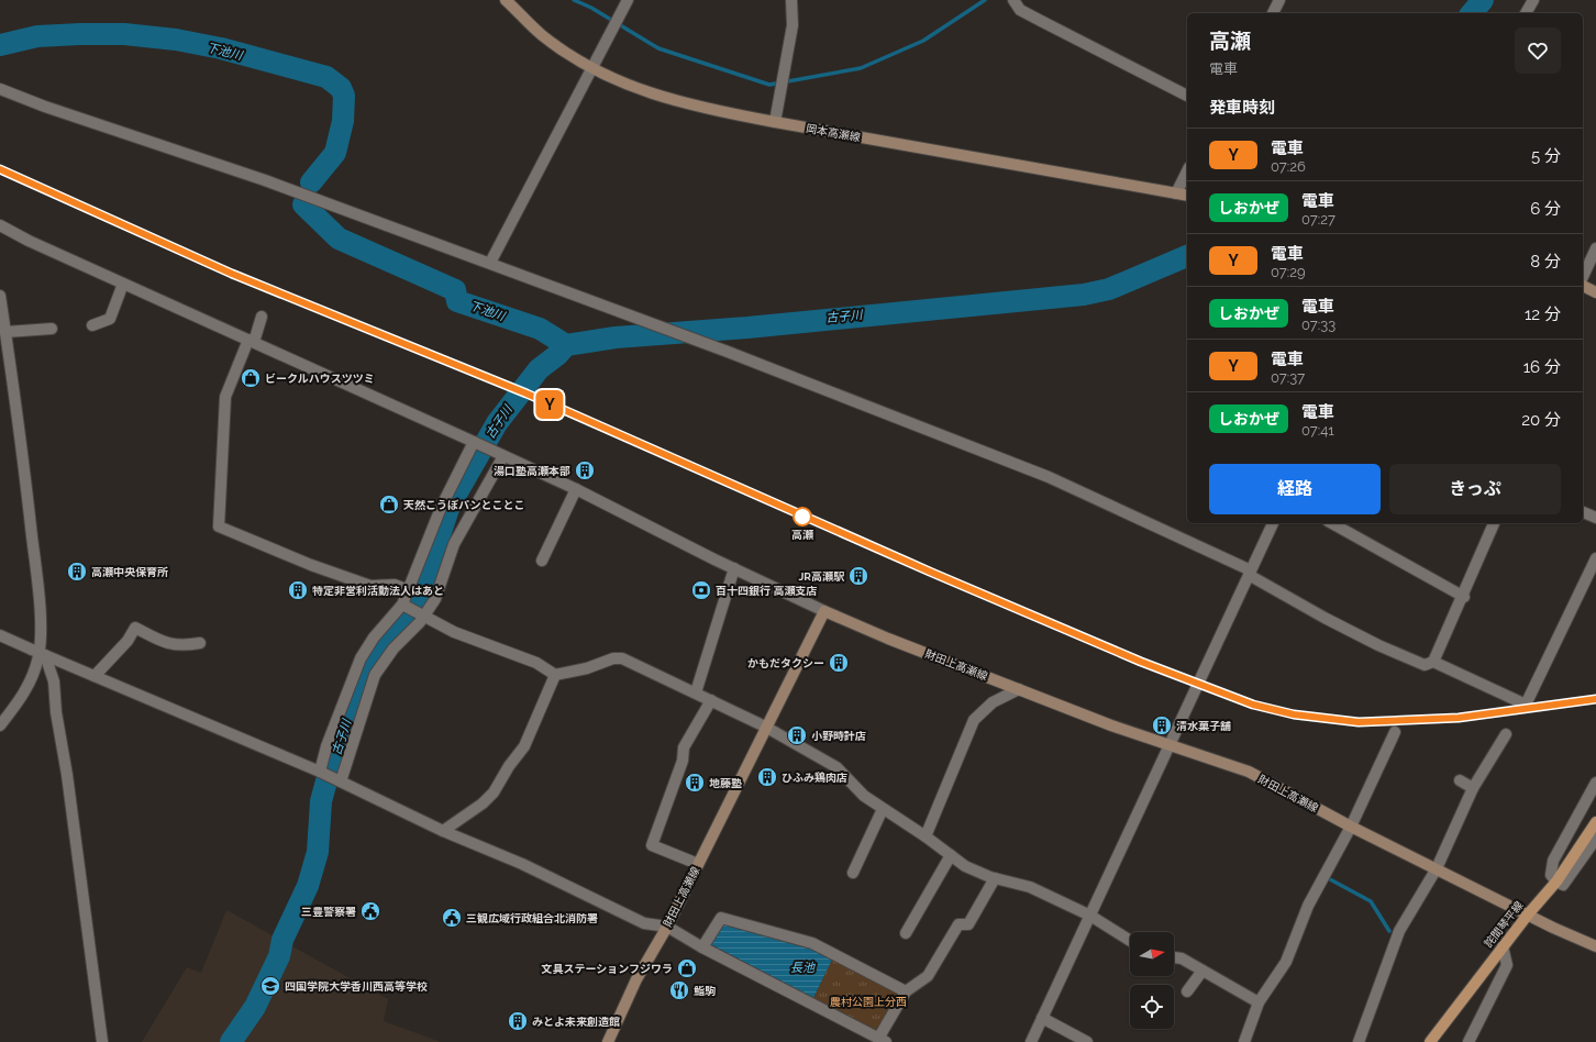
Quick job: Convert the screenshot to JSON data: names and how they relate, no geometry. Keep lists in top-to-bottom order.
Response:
{
  "streets": {
    "main road": ["岡本高瀬線", "財田上高瀬線", "詫間琴平線"]
  },
  "crossings": [
    ["財田上高瀬線", "詫間琴平線"]
  ],
  "water": ["下池川", "古子川", "長池"],
  "parks": ["農村公園上分西"],
  "places": {
    "shop": ["ビークルハウスツツミ", "天然こうぼパンとことこ", "文具ステーションフジワラ"],
    "building": [
      "湯口塾高瀬本部",
      "高瀬中央保育所",
      "JR高瀬駅",
      "特定非営利活動法人はあと",
      "かもだタクシー",
      "清水菓子舗",
      "小野時計店",
      "ひふみ鶏肉店",
      "地藤塾",
      "みとよ未来創造館"
    ],
    "other": ["高瀬"],
    "bank": ["百十四銀行 高瀬支店"],
    "public building": ["三豊警察署", "三観広域行政組合北消防署"],
    "school or university": ["四国学院大学香川西高等学校"],
    "restaurant": ["鮨駒"]
  },
  "north": "right",
  "page": {
    "on_map": "Y",
    "heading": [
      ["高瀬", "電車"],
      "発車時刻"
    ],
    "list": [
      {
        "mark": "Y",
        "name": "電車",
        "note": "07:26",
        "value": "5 分"
      },
      {
        "mark": "しおかぜ",
        "name": "電車",
        "note": "07:27",
        "value": "6 分"
      },
      {
        "mark": "Y",
        "name": "電車",
        "note": "07:29",
        "value": "8 分"
      },
      {
        "mark": "しおかぜ",
        "name": "電車",
        "note": "07:33",
        "value": "12 分"
      },
      {
        "mark": "Y",
        "name": "電車",
        "note": "07:37",
        "value": "16 分"
      },
      {
        "mark": "しおかぜ",
        "name": "電車",
        "note": "07:41",
        "value": "20 分"
      }
    ],
    "buttons": ["経路", "きっぷ"]
  }
}
